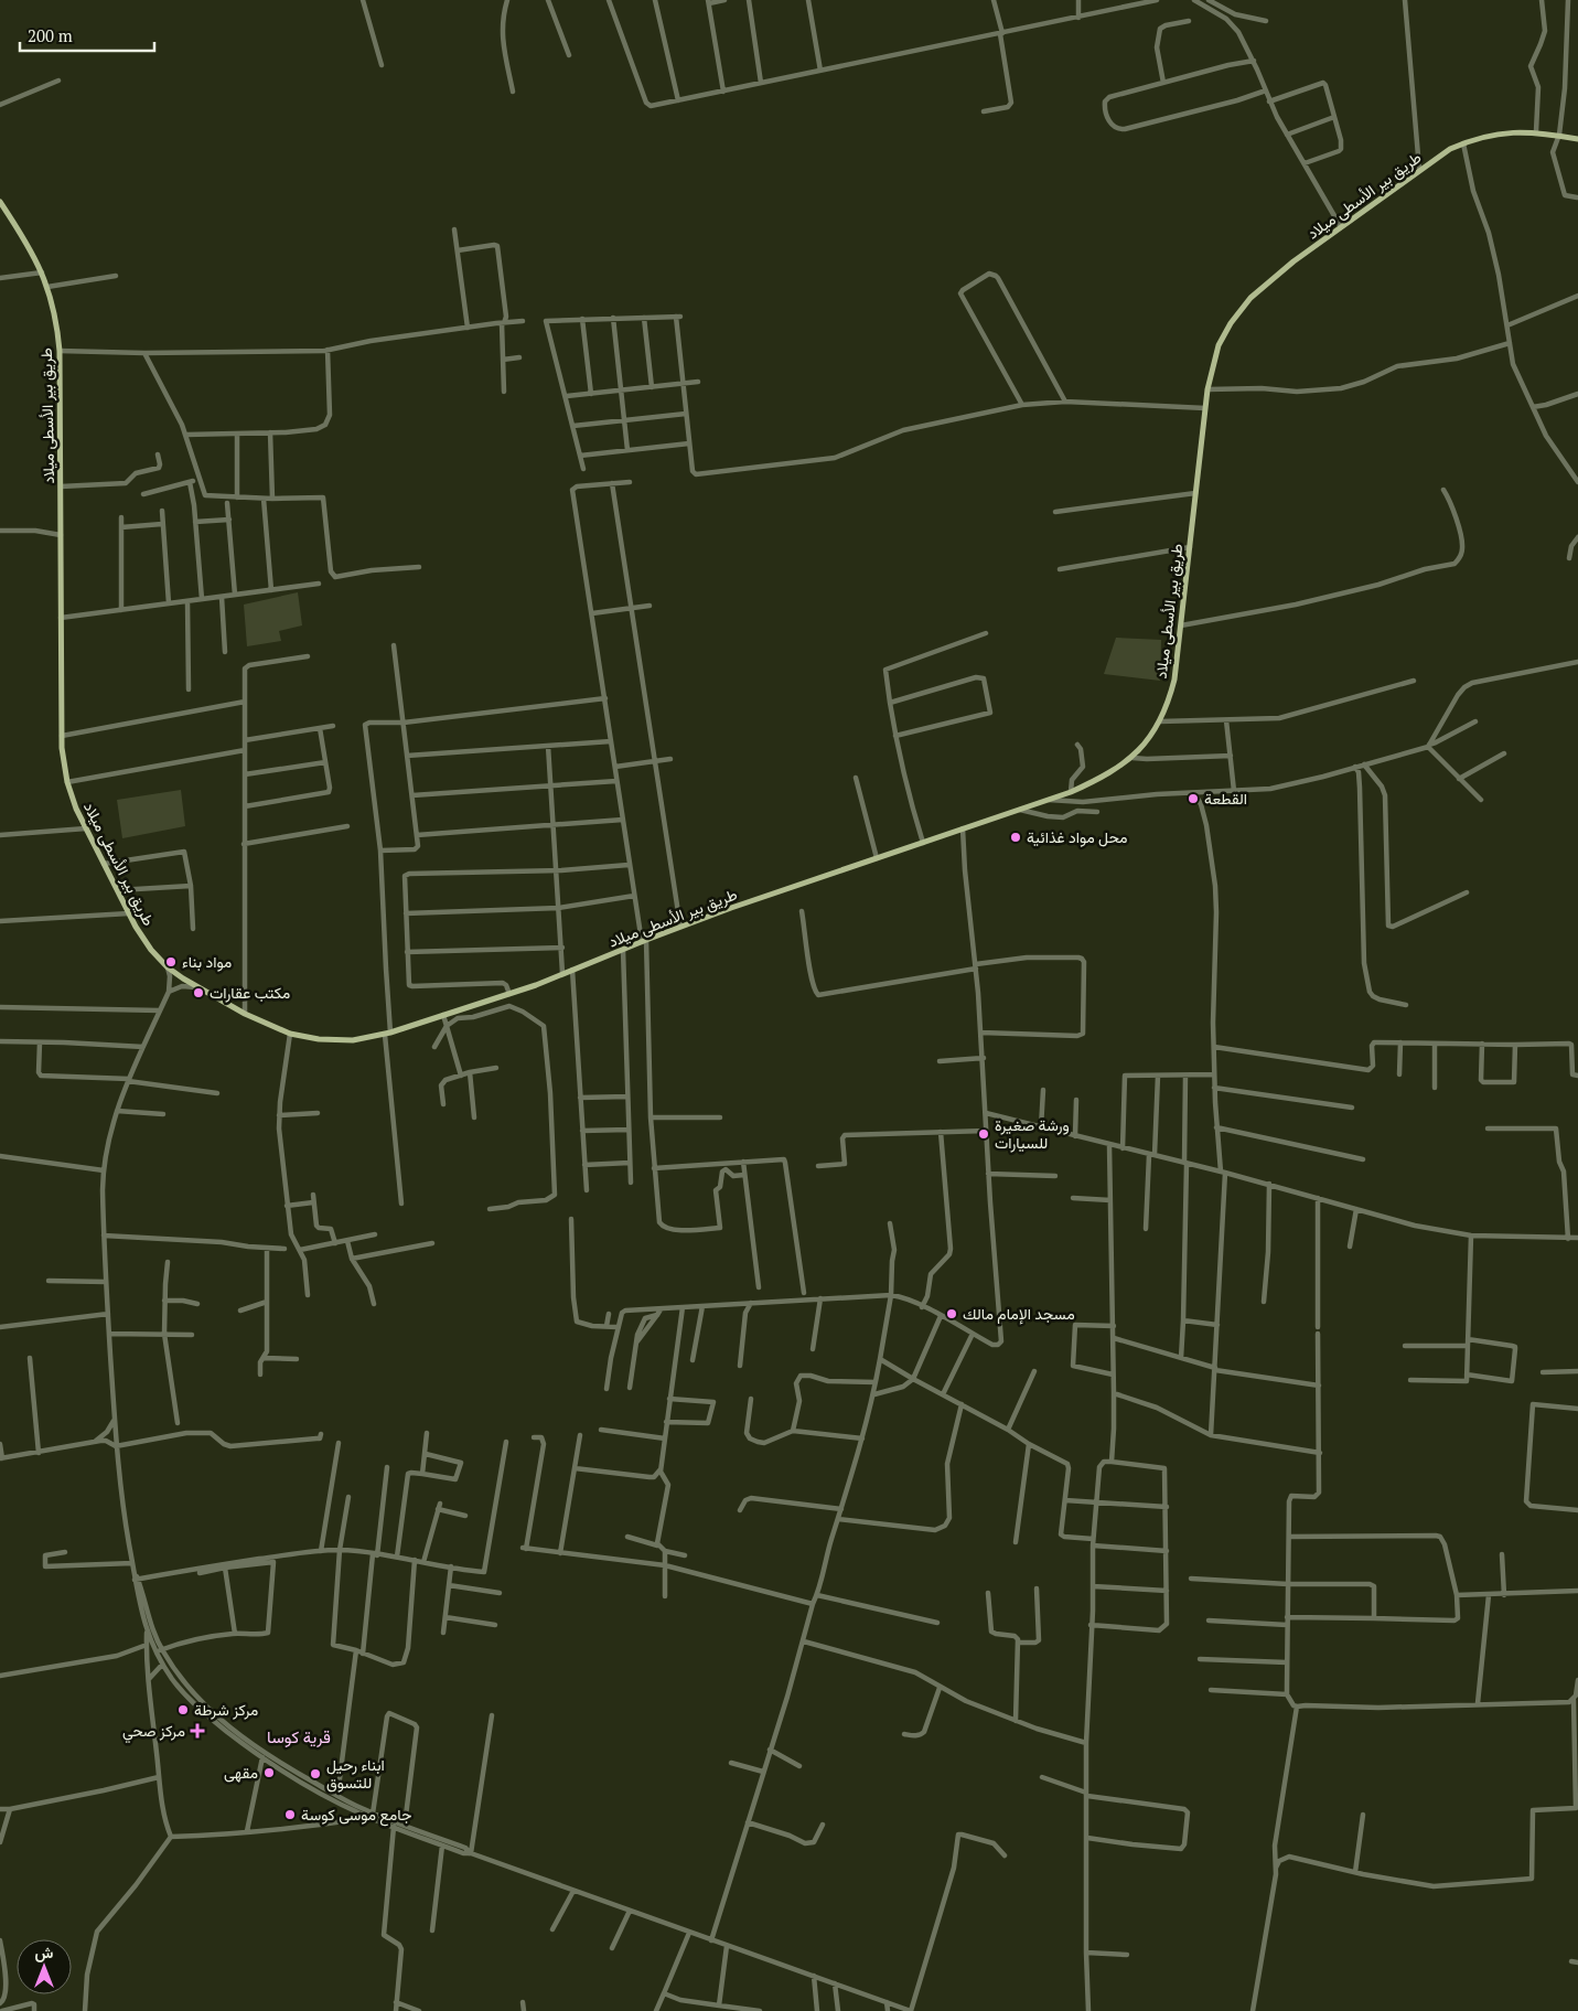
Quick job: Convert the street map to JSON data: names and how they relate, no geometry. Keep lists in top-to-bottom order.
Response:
{
  "streets": {
    "main road": ["طريق بير الأسطى ميلاد"]
  },
  "districts": ["قرية كوسا"],
  "places": {
    "other": [
      "القطعة",
      "محل مواد غذائية",
      "مواد بناء",
      "مكتب عقارات",
      "ورشة صغيرة للسيارات",
      "مسجد الإمام مالك",
      "مركز شرطة",
      "مقهى",
      "ابناء رحيل للتسوق",
      "جامع موسى كوسة"
    ],
    "health": ["مركز صحي"]
  },
  "scale_bar": "200 m",
  "north": "top"
}
